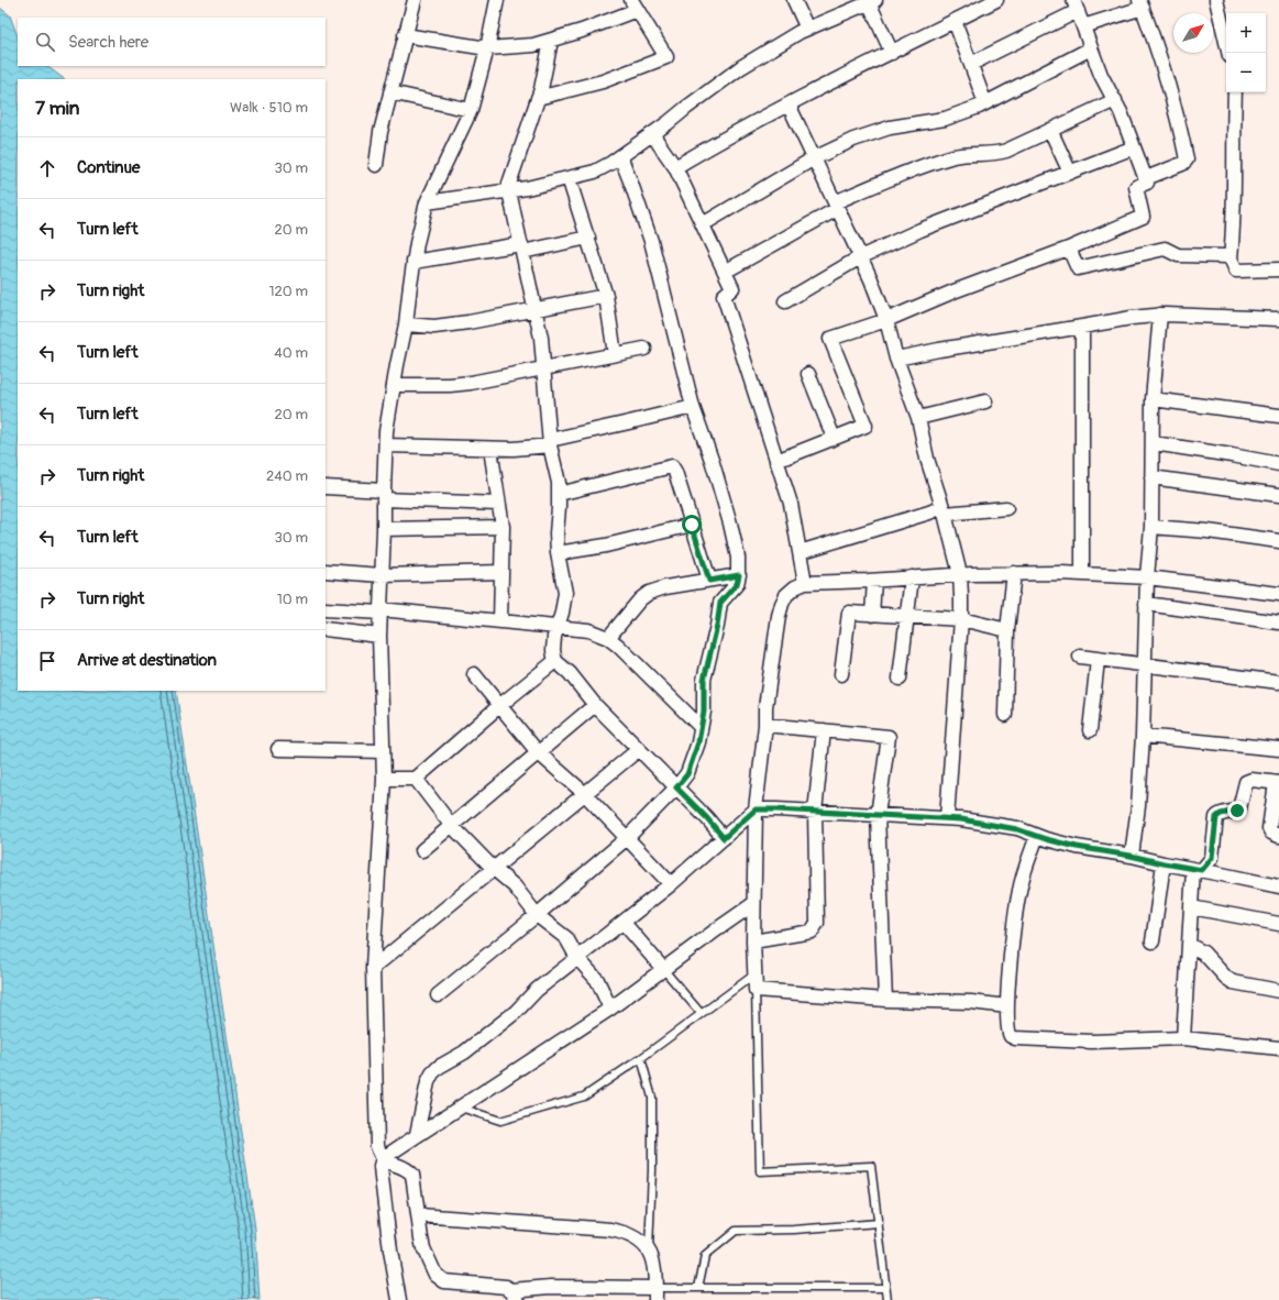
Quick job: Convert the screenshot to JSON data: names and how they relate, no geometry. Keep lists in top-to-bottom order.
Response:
{
  "north": "top right",
  "page": {
    "map_buttons": ["+", "−"],
    "search": "Search here",
    "heading": ["7 min", "Walk · 510 m"],
    "list": [
      ["Continue", "30 m"],
      ["Turn left", "20 m"],
      ["Turn right", "120 m"],
      ["Turn left", "40 m"],
      ["Turn left", "20 m"],
      ["Turn right", "240 m"],
      ["Turn left", "30 m"],
      ["Turn right", "10 m"],
      "Arrive at destination"
    ]
  }
}
